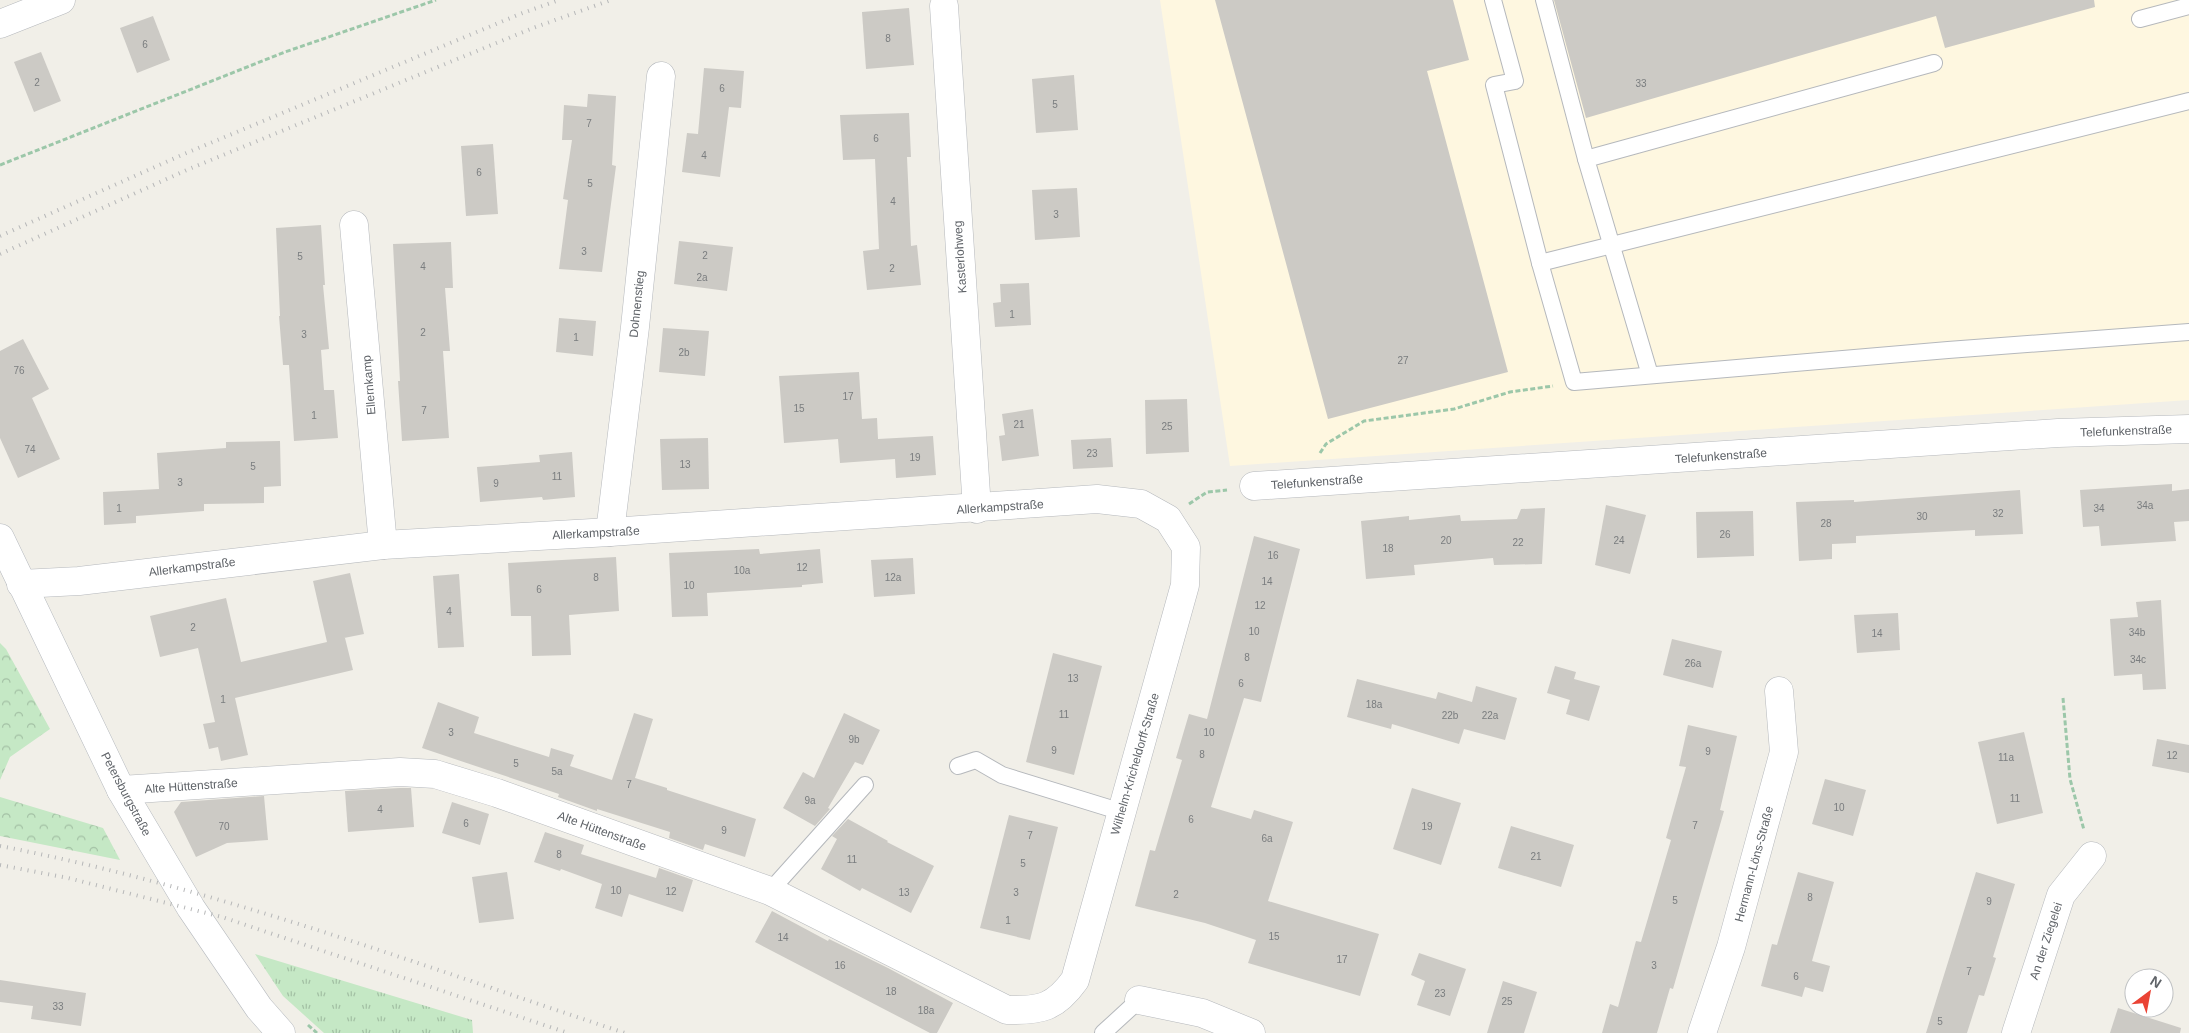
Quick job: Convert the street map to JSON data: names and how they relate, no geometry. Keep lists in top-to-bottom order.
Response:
{
  "streets": {
    "street": [
      "Kasterlohweg",
      "Dohnenstieg",
      "Ellernkamp",
      "Telefunkenstraße",
      "Allerkampstraße",
      "Wilhelm-Kricheldorff-Straße",
      "Alte Hüttenstraße",
      "Petersburgstraße",
      "Hermann-Löns-Straße",
      "An der Ziegelei"
    ]
  },
  "crossings": [
    ["Kasterlohweg", "Allerkampstraße"],
    ["Dohnenstieg", "Allerkampstraße"],
    ["Ellernkamp", "Allerkampstraße"],
    ["Allerkampstraße", "Wilhelm-Kricheldorff-Straße"],
    ["Allerkampstraße", "Petersburgstraße"],
    ["Wilhelm-Kricheldorff-Straße", "Alte Hüttenstraße"],
    ["Alte Hüttenstraße", "Petersburgstraße"]
  ],
  "house_numbers": [
    "8",
    "6",
    "2",
    "33",
    "6",
    "5",
    "7",
    "6",
    "4",
    "6",
    "5",
    "4",
    "3",
    "3",
    "2",
    "5",
    "4",
    "2",
    "2a",
    "1",
    "2",
    "3",
    "1",
    "2b",
    "27",
    "76",
    "17",
    "15",
    "7",
    "1",
    "21",
    "25",
    "74",
    "23",
    "19",
    "13",
    "5",
    "11",
    "3",
    "9",
    "34a",
    "1",
    "34",
    "32",
    "30",
    "28",
    "26",
    "20",
    "24",
    "22",
    "18",
    "16",
    "12",
    "10a",
    "8",
    "12a",
    "14",
    "10",
    "6",
    "12",
    "4",
    "2",
    "10",
    "34b",
    "14",
    "8",
    "34c",
    "26a",
    "13",
    "6",
    "1",
    "18a",
    "11",
    "22b",
    "22a",
    "3",
    "10",
    "9b",
    "9",
    "9",
    "8",
    "12",
    "11a",
    "5",
    "5a",
    "7",
    "11",
    "9a",
    "10",
    "4",
    "6",
    "6",
    "7",
    "70",
    "19",
    "9",
    "7",
    "6a",
    "8",
    "21",
    "11",
    "5",
    "10",
    "12",
    "13",
    "3",
    "2",
    "8",
    "5",
    "9",
    "1",
    "15",
    "14",
    "17",
    "16",
    "3",
    "7",
    "6",
    "18",
    "23",
    "25",
    "33",
    "18a",
    "5"
  ],
  "north": "top right"
}
